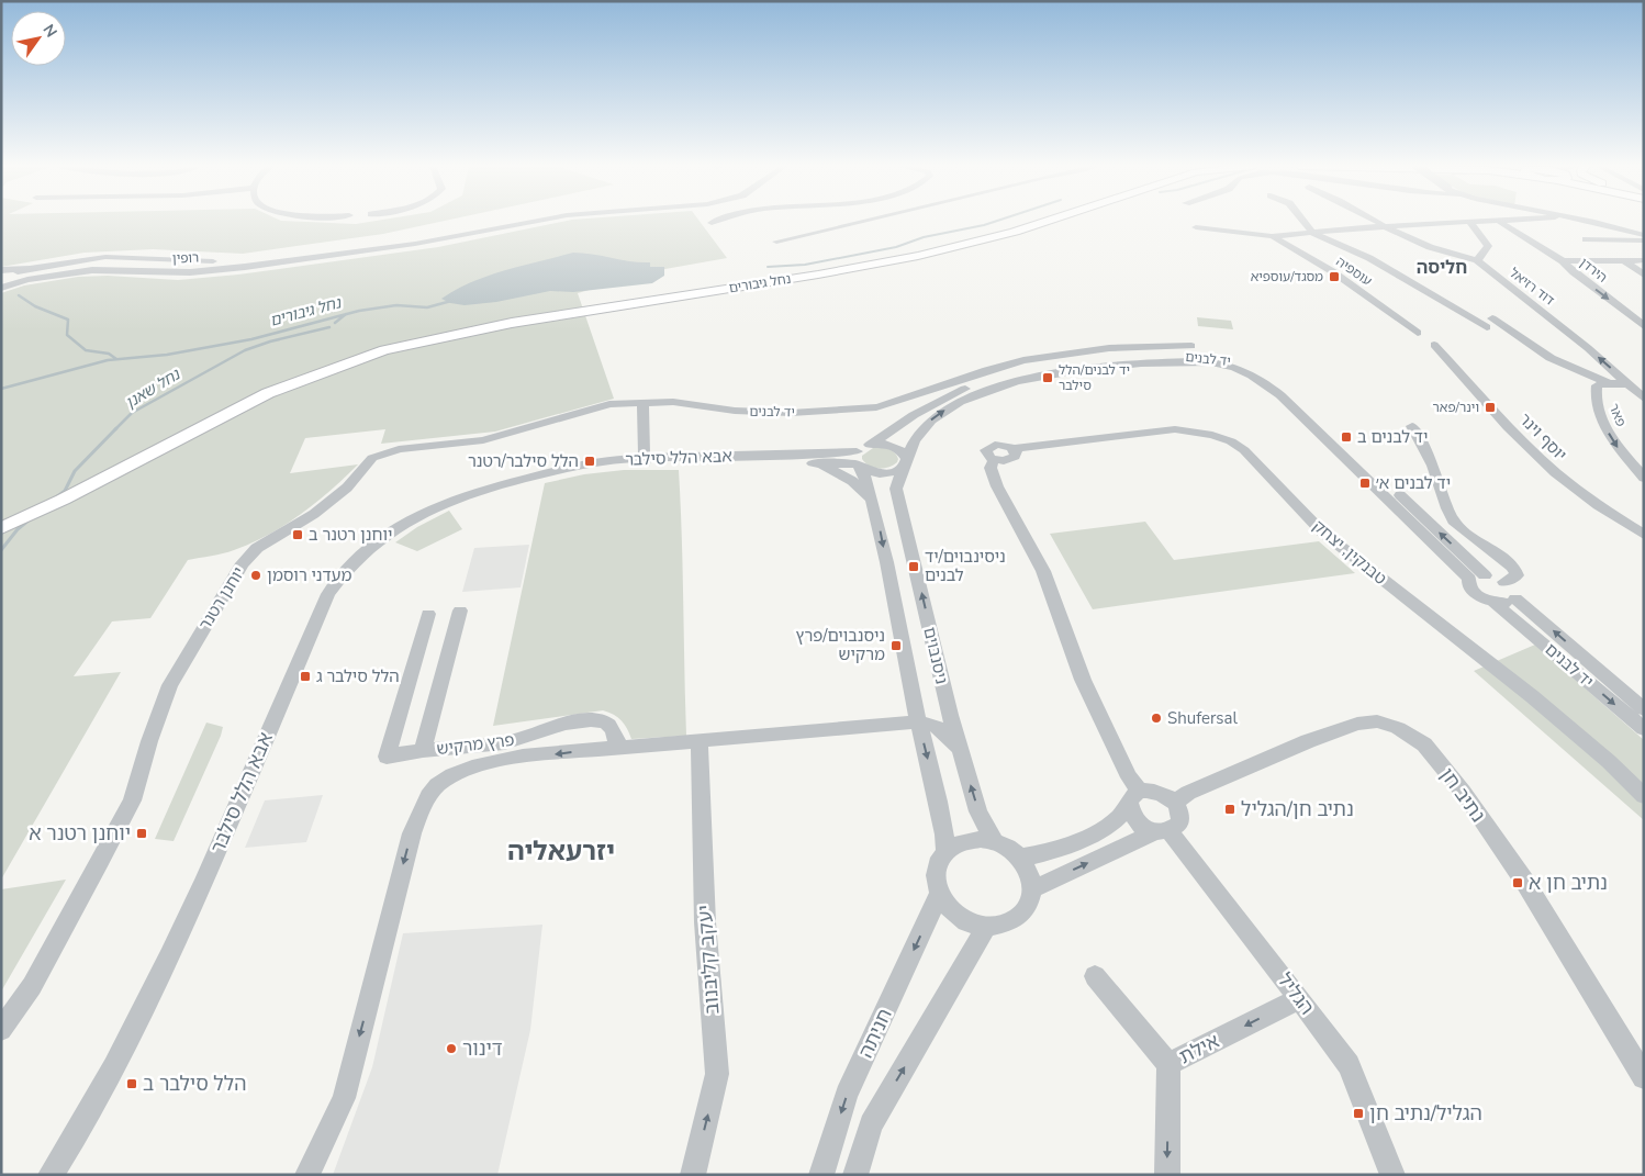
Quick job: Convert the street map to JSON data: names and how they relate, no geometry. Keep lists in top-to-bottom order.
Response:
{
  "streets": {
    "main road": ["נחל גיבורים"],
    "street": [
      "רופין",
      "הירדן",
      "עוספיה",
      "דוד רזיאל",
      "יד לבנים",
      "פאר",
      "יוסף וינר",
      "אבא הלל סילבר",
      "טבנקין, יצחק",
      "יוחנן רטנר",
      "ניסנבוים",
      "פרץ מרקיש",
      "נתיב חן",
      "יעקב קליבנוב",
      "הגליל",
      "חניתה",
      "אילת"
    ]
  },
  "crossings": [
    ["עוספיה", "יוסף וינר"],
    ["דוד רזיאל", "פאר"],
    ["יד לבנים", "אבא הלל סילבר"],
    ["יד לבנים", "יוחנן רטנר"],
    ["יד לבנים", "ניסנבוים"],
    ["אבא הלל סילבר", "ניסנבוים"],
    ["טבנקין, יצחק", "נתיב חן"],
    ["טבנקין, יצחק", "הגליל"],
    ["ניסנבוים", "פרץ מרקיש"],
    ["ניסנבוים", "חניתה"],
    ["פרץ מרקיש", "יעקב קליבנוב"],
    ["נתיב חן", "הגליל"],
    ["הגליל", "אילת"]
  ],
  "one_way": [
    "פאר",
    "פרץ מרקיש",
    "יעקב קליבנוב",
    "אילת"
  ],
  "districts": ["חליסה", "יזרעאליה"],
  "water": ["נחל גיבורים", "נחל שאנן"],
  "places": {
    "transit": [
      "מסגד/עוספיא",
      "יד לבנים/הלל סילבר",
      "וינר/פאר",
      "יד לבנים ב",
      "הלל סילבר/רטנר",
      "יד לבנים א׳",
      "יוחנן רטנר ב",
      "ניסינבוים/יד לבנים",
      "ניסנבוים/פרץ מרקיש",
      "הלל סילבר ג",
      "נתיב חן/הגליל",
      "יוחנן רטנר א",
      "נתיב חן א",
      "הלל סילבר ב",
      "הגליל/נתיב חן"
    ],
    "other": ["מעדני רוסמן", "Shufersal", "דינור"]
  },
  "north": "top right"
}
